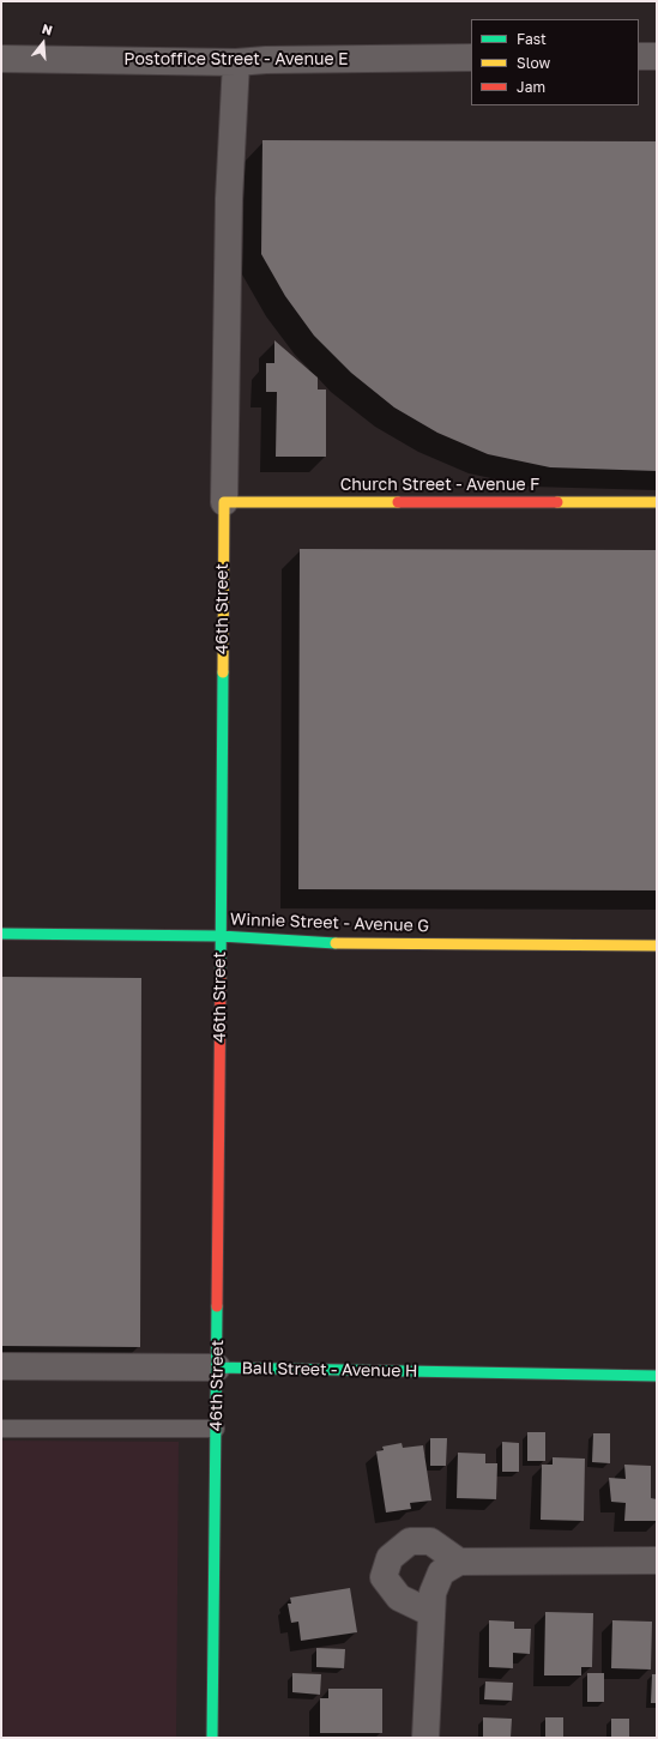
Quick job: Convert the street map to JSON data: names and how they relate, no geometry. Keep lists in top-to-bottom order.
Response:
{
  "streets": {
    "street": [
      "Postoffice Street - Avenue E",
      "Church Street - Avenue F",
      "46th Street",
      "Winnie Street - Avenue G",
      "Ball Street - Avenue H"
    ]
  },
  "crossings": [
    ["Postoffice Street - Avenue E", "46th Street"],
    ["Church Street - Avenue F", "46th Street"],
    ["46th Street", "Winnie Street - Avenue G"],
    ["46th Street", "Ball Street - Avenue H"]
  ],
  "legend": ["Fast", "Slow", "Jam"],
  "north": "top"
}
